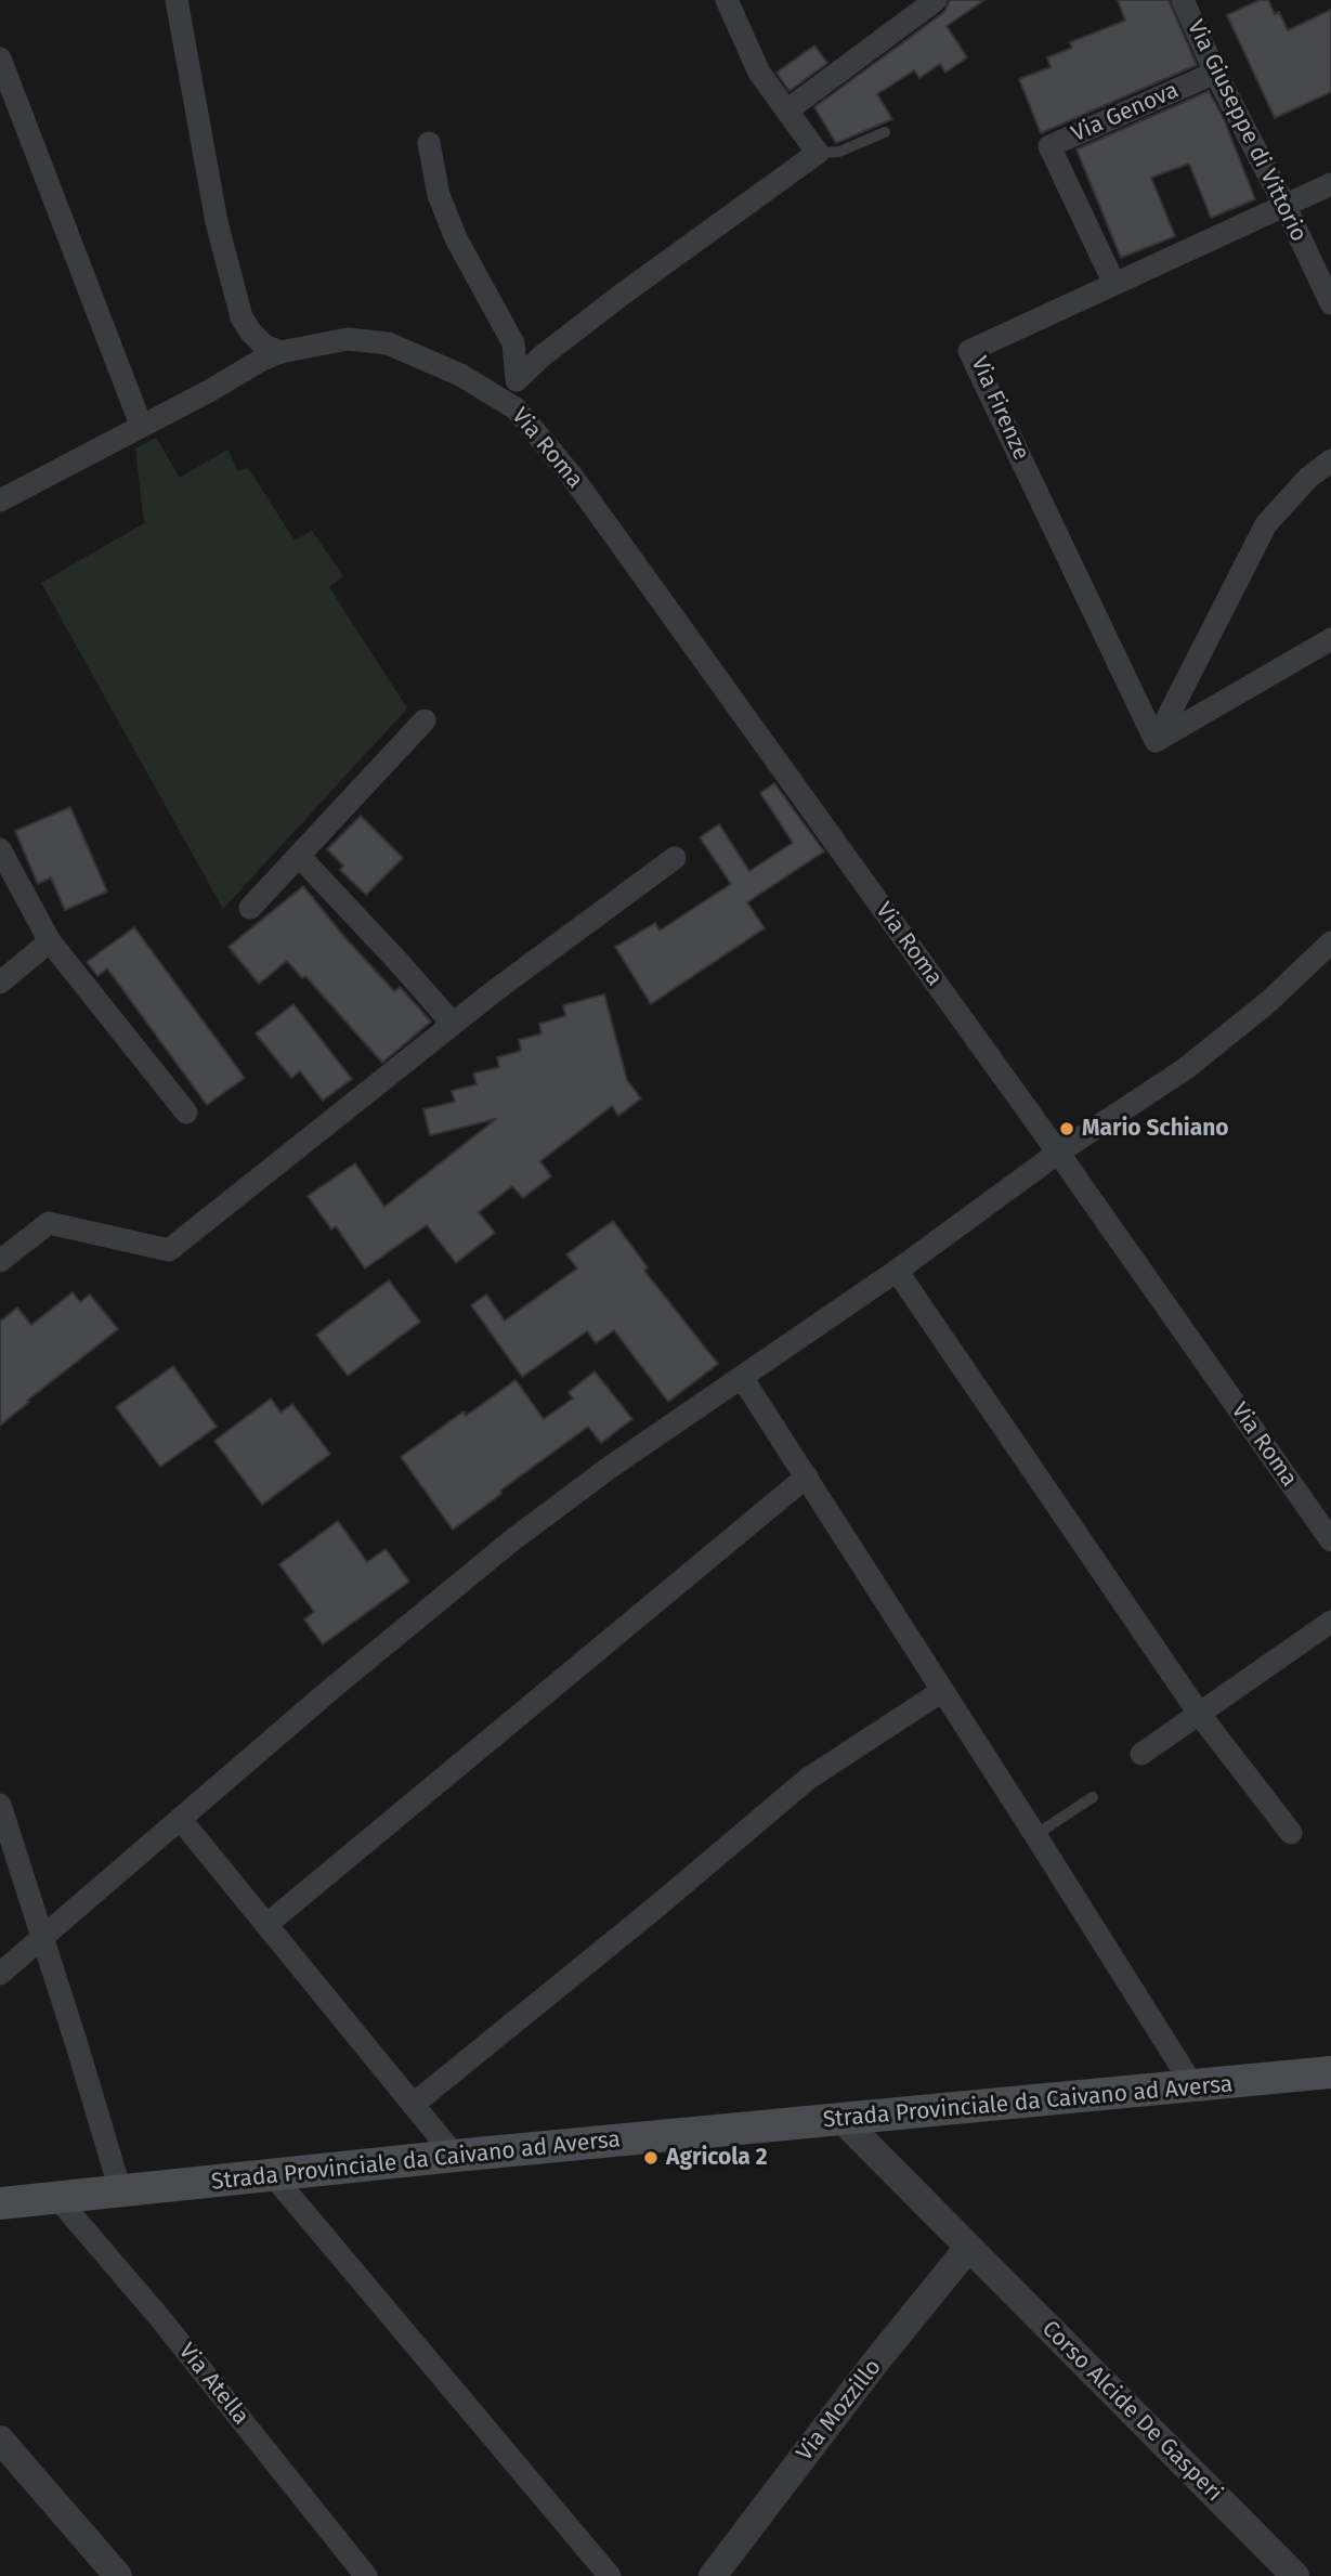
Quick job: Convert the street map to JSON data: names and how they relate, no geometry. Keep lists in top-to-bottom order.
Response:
{
  "streets": {
    "main road": ["Strada Provinciale da Caivano ad Aversa"],
    "street": [
      "Via Genova",
      "Via Giuseppe di Vittorio",
      "Via Firenze",
      "Via Roma",
      "Via Atella",
      "Via Mozzillo",
      "Corso Alcide De Gasperi"
    ]
  },
  "crossings": [
    ["Via Genova", "Via Giuseppe di Vittorio"],
    ["Via Genova", "Via Firenze"],
    ["Via Giuseppe di Vittorio", "Via Firenze"],
    ["Strada Provinciale da Caivano ad Aversa", "Via Atella"],
    ["Strada Provinciale da Caivano ad Aversa", "Corso Alcide De Gasperi"],
    ["Via Mozzillo", "Corso Alcide De Gasperi"]
  ],
  "places": ["Mario Schiano", "Agricola 2"]
}
